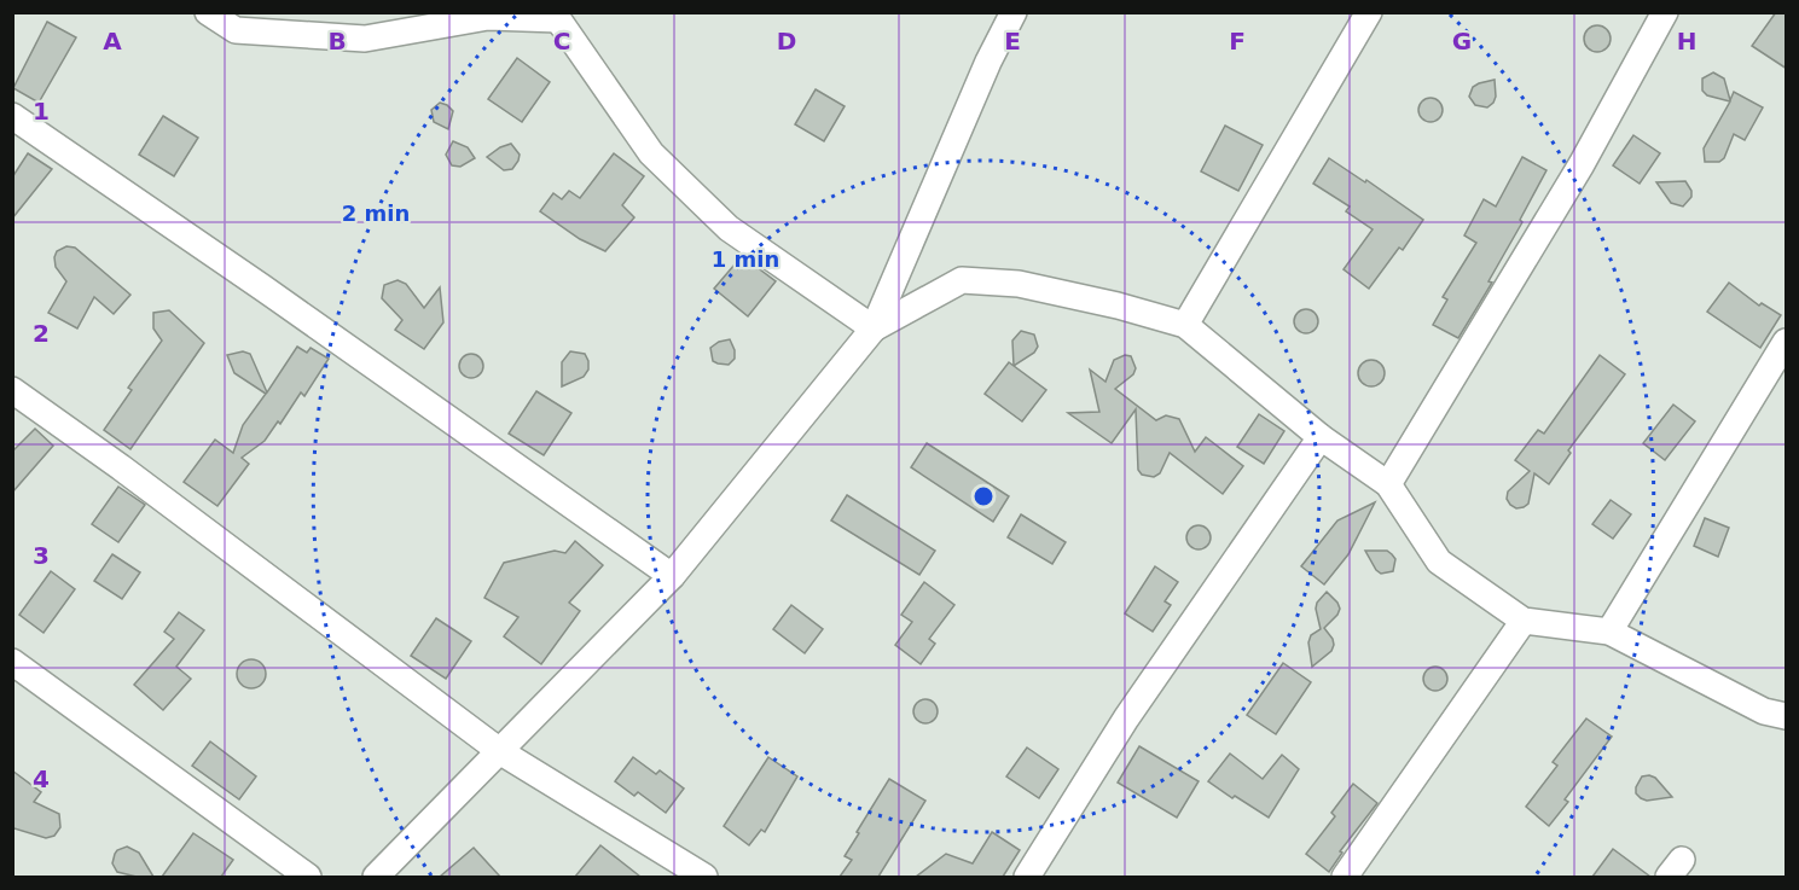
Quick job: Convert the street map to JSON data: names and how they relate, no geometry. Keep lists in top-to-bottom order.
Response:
{
  "grid": {
    "columns": [
      "A",
      "B",
      "C",
      "D",
      "E",
      "F",
      "G",
      "H"
    ],
    "rows": [
      "1",
      "2",
      "3",
      "4"
    ]
  },
  "rings": ["2 min", "1 min"]
}
